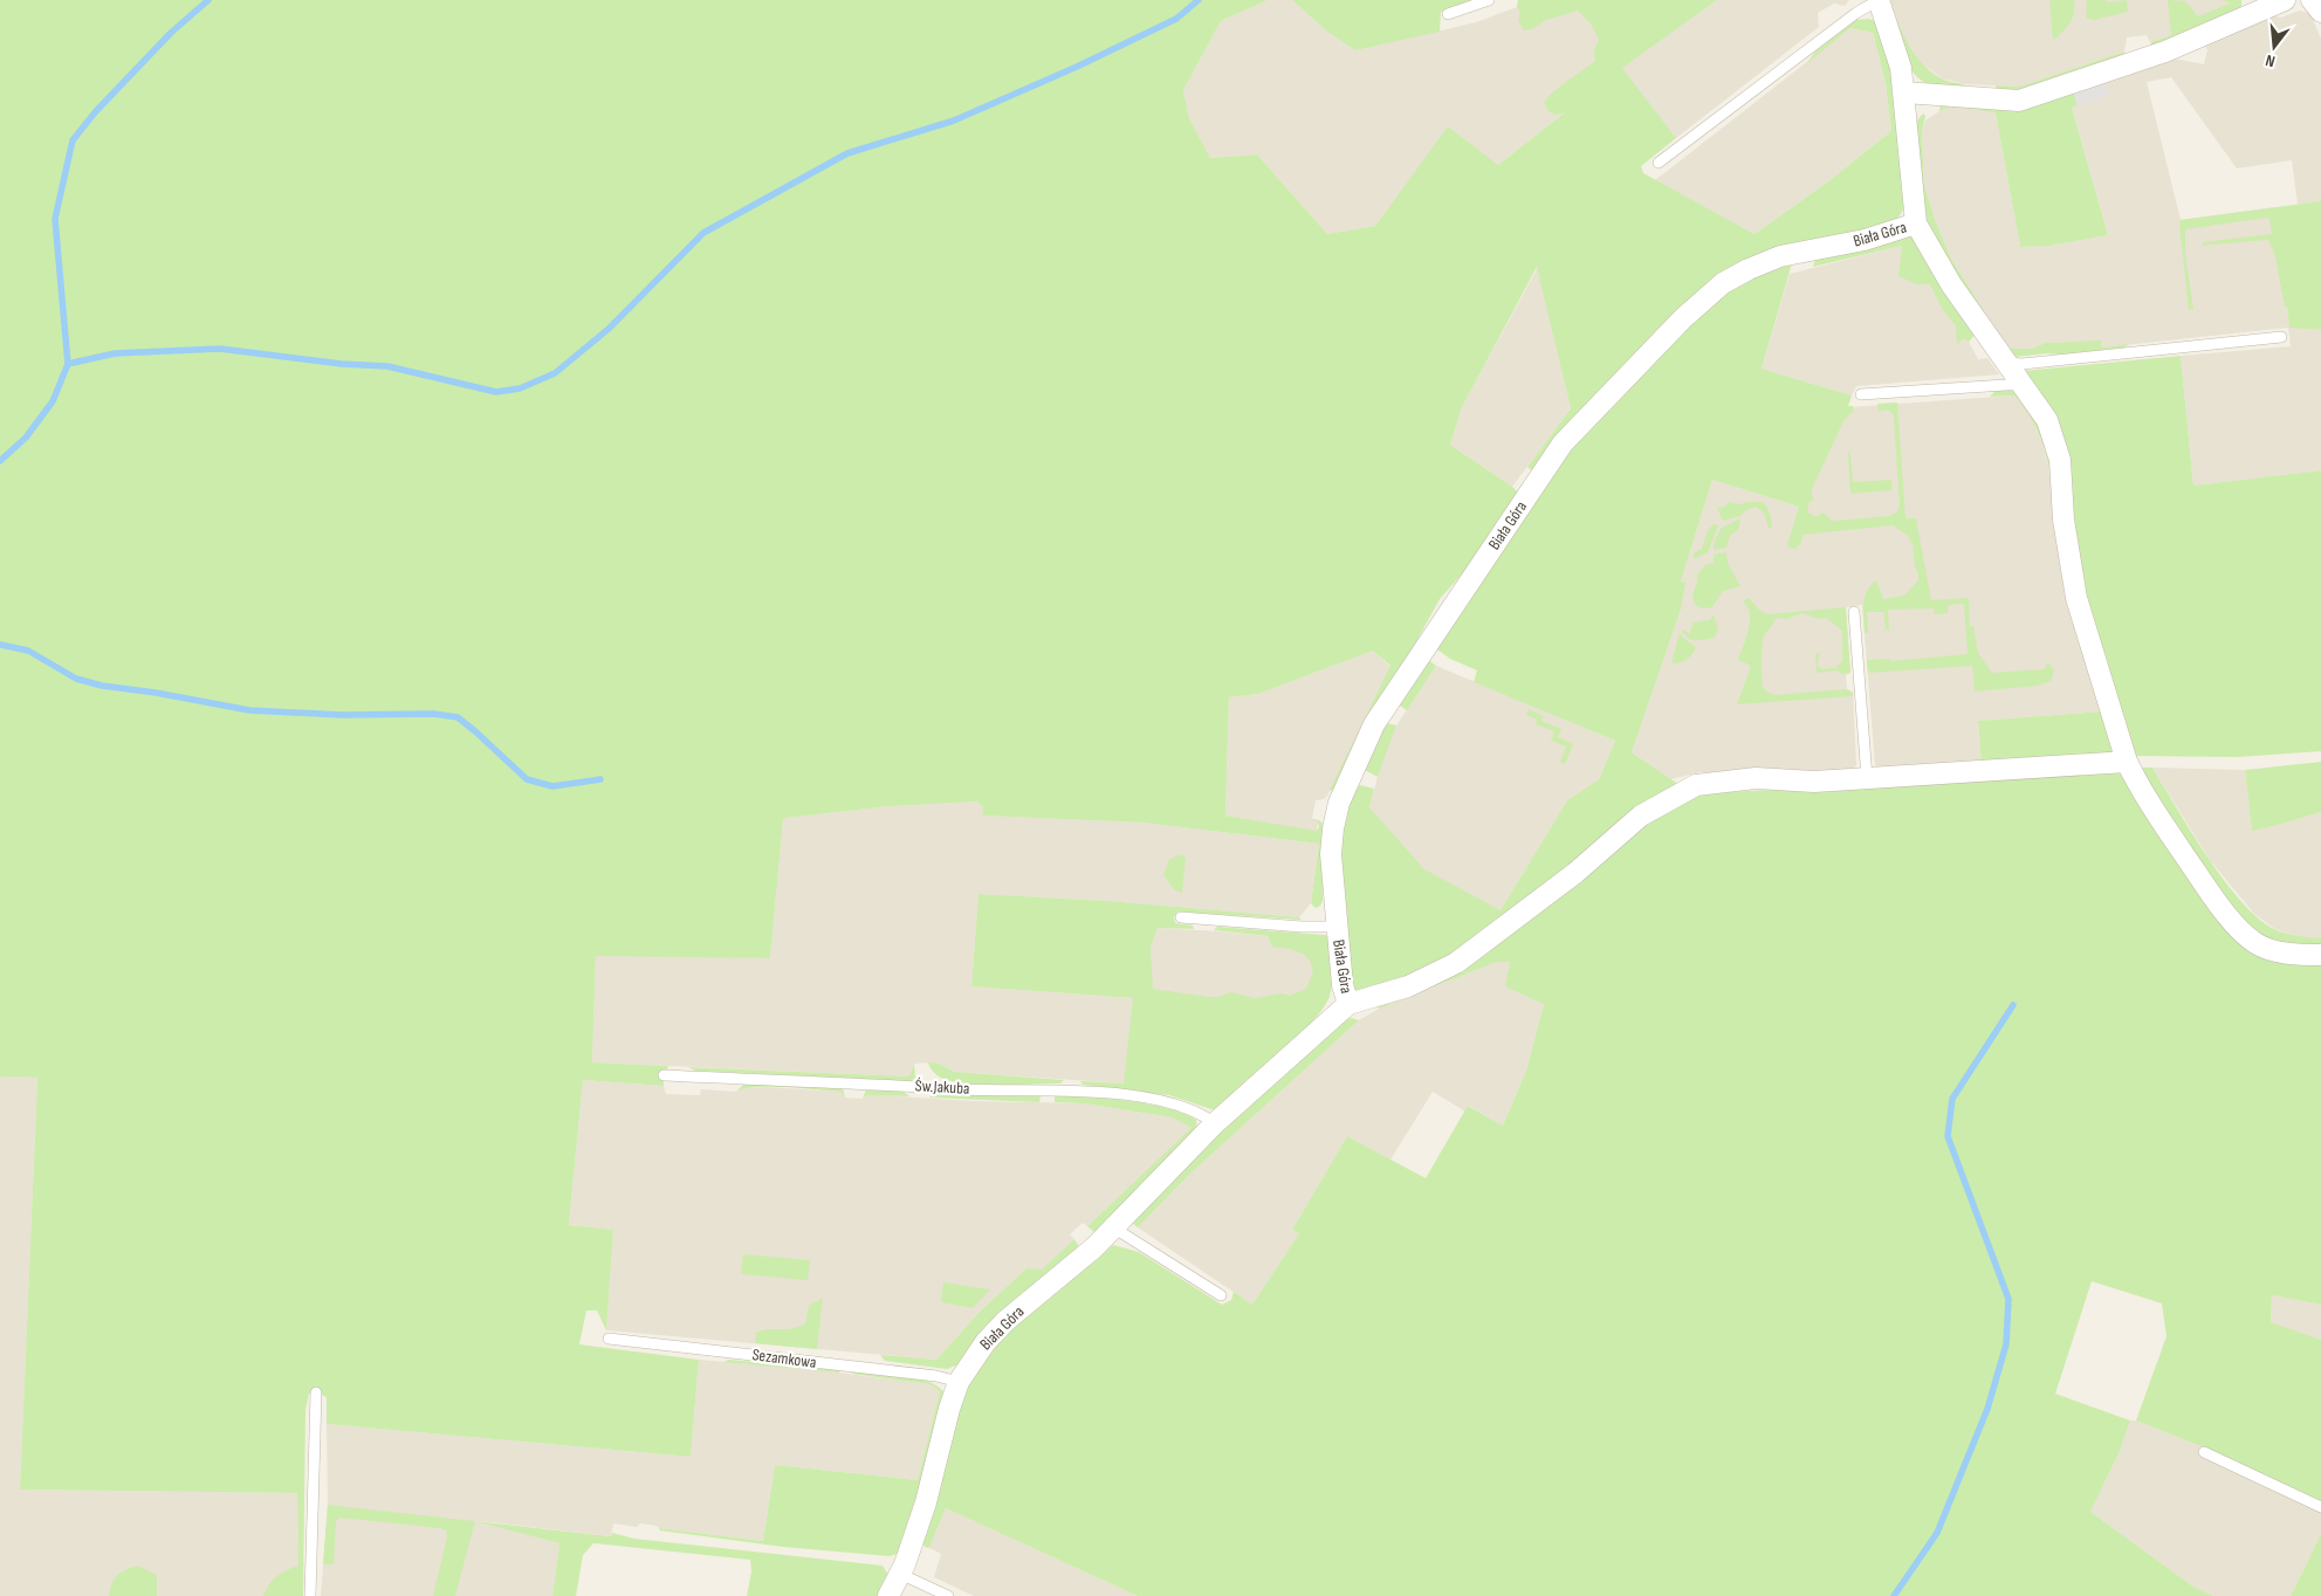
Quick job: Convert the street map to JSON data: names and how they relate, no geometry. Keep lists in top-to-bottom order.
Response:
{
  "streets": {
    "street": ["Biała Góra"],
    "lane": ["Św.Jakuba", "Sezamkowa"]
  },
  "crossings": [
    ["Biała Góra", "Św.Jakuba"],
    ["Biała Góra", "Sezamkowa"]
  ],
  "north": "bottom"
}
